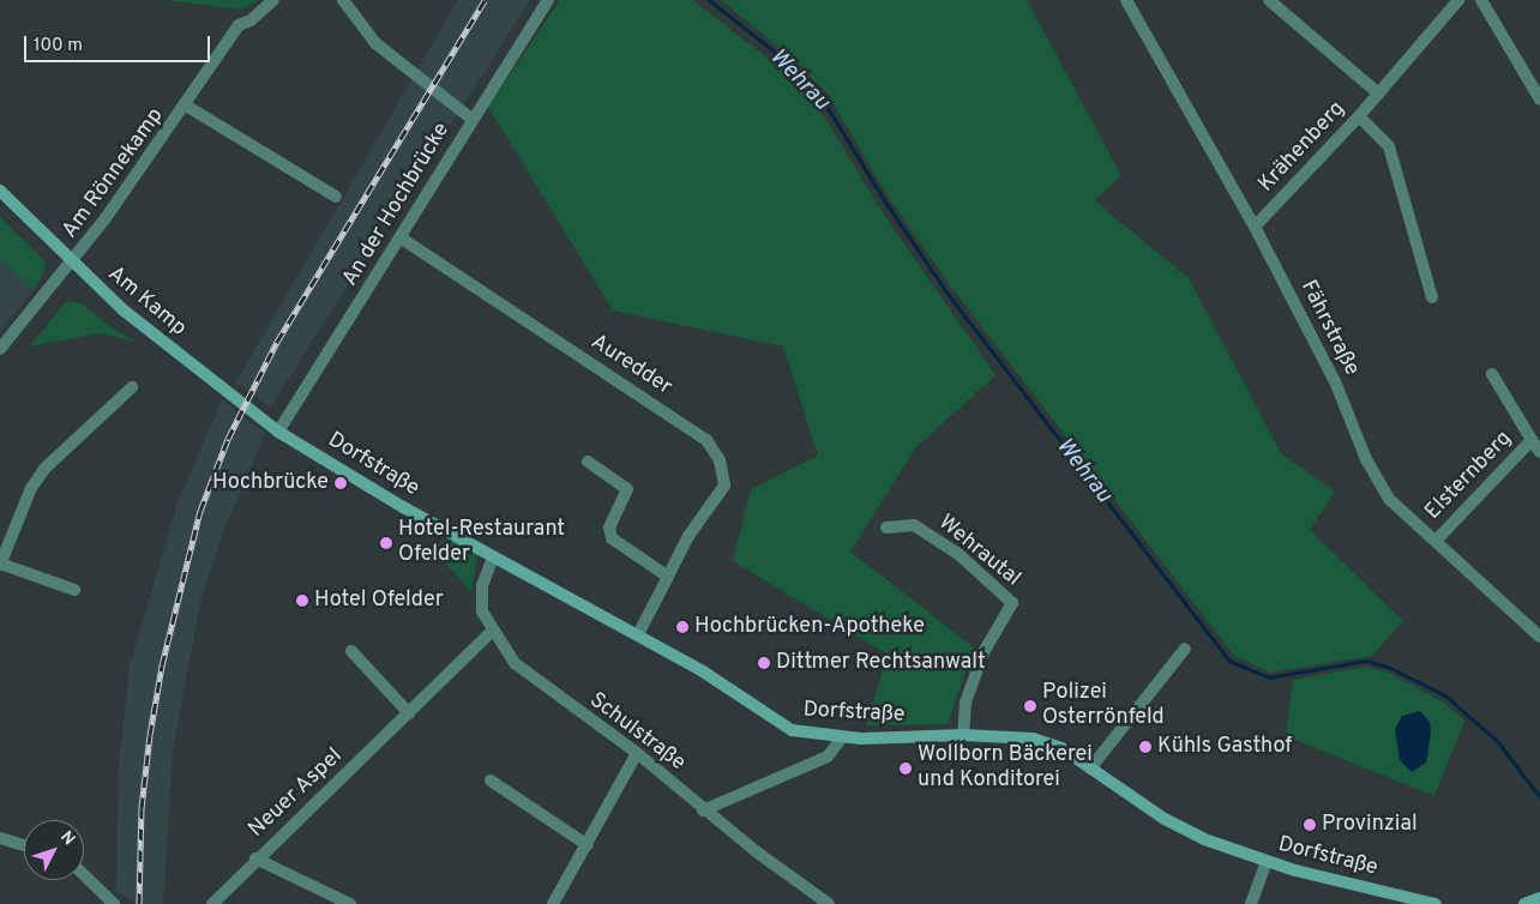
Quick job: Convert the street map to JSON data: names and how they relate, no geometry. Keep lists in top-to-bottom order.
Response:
{
  "streets": {
    "main road": ["Am Kamp", "Dorfstraße"],
    "street": [
      "Krähenberg",
      "Am Rönnekamp",
      "An der Hochbrücke",
      "Fährstraße",
      "Auredder",
      "Elsternberg",
      "Wehrautal",
      "Schulstraße",
      "Neuer Aspel"
    ]
  },
  "crossings": [
    ["Krähenberg", "Fährstraße"],
    ["Am Rönnekamp", "Am Kamp"],
    ["An der Hochbrücke", "Am Kamp"],
    ["An der Hochbrücke", "Auredder"],
    ["An der Hochbrücke", "Dorfstraße"],
    ["Am Kamp", "Dorfstraße"],
    ["Fährstraße", "Elsternberg"],
    ["Auredder", "Dorfstraße"],
    ["Dorfstraße", "Wehrautal"],
    ["Dorfstraße", "Schulstraße"],
    ["Schulstraße", "Neuer Aspel"]
  ],
  "water": ["Wehrau"],
  "places": [
    "Hochbrücke",
    "Hotel-Restaurant Ofelder",
    "Hotel Ofelder",
    "Hochbrücken-Apotheke",
    "Dittmer Rechtsanwalt",
    "Polizei Osterrönfeld",
    "Kühls Gasthof",
    "Wollborn Bäckerei und Konditorei",
    "Provinzial"
  ],
  "scale_bar": "100 m",
  "north": "top right"
}
